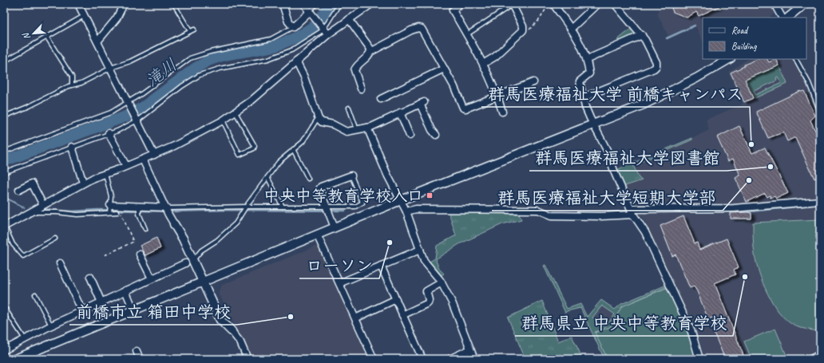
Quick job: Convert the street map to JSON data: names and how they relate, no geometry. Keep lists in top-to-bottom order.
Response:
{
  "water": ["滝川"],
  "places": {
    "other": [
      "群馬医療福祉大学 前橋キャンパス",
      "群馬医療福祉大学図書館",
      "群馬医療福祉大学短期大学部",
      "ローソン",
      "群馬県立 中央中等教育学校",
      "前橋市立 箱田中学校"
    ],
    "transit": ["中央中等教育学校入口"]
  },
  "legend": ["Road", "Building"],
  "north": "bottom left"
}
